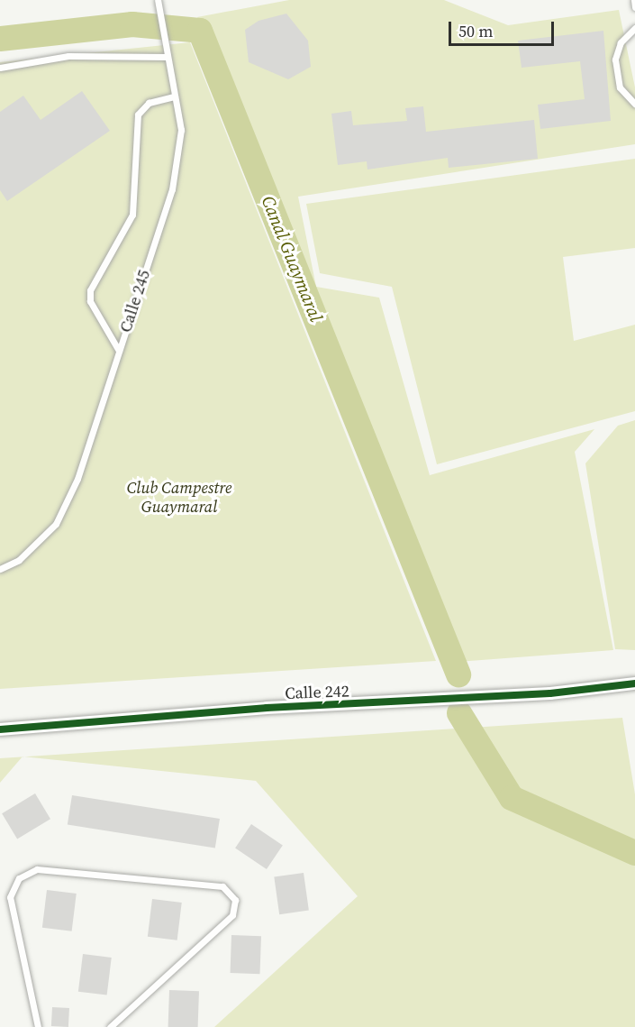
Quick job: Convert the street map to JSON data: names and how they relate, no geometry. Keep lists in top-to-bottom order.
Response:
{
  "streets": {
    "street": ["Calle 242"],
    "lane": ["Calle 245"]
  },
  "water": ["Canal Guaymaral"],
  "parks": ["Club Campestre Guaymaral"],
  "scale_bar": "50 m"
}
